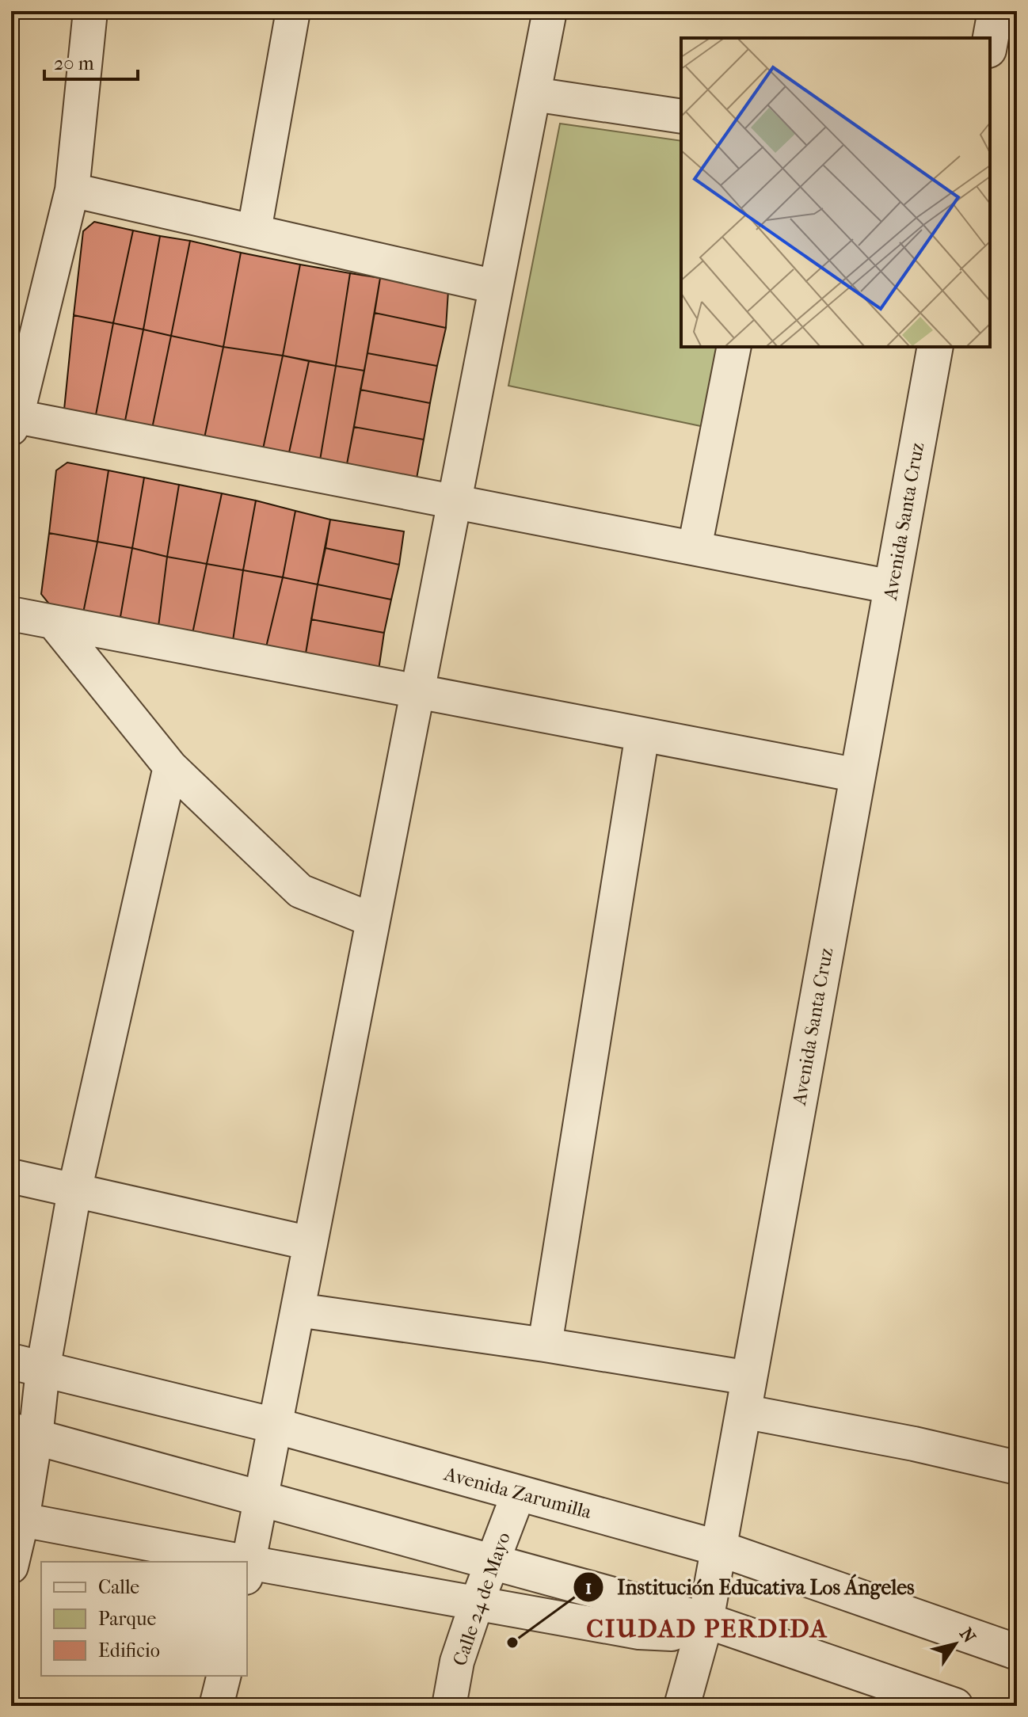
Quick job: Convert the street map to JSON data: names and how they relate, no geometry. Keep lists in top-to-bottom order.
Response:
{
  "streets": {
    "street": ["Avenida Santa Cruz", "Avenida Zarumilla", "Calle 24 de Mayo"]
  },
  "crossings": [
    ["Avenida Santa Cruz", "Avenida Zarumilla"],
    ["Avenida Zarumilla", "Calle 24 de Mayo"]
  ],
  "districts": ["CIUDAD PERDIDA"],
  "places": ["Institución Educativa Los Ángeles"],
  "legend": ["Calle", "Parque", "Edificio"],
  "scale_bar": "20 m",
  "north": "top right"
}
